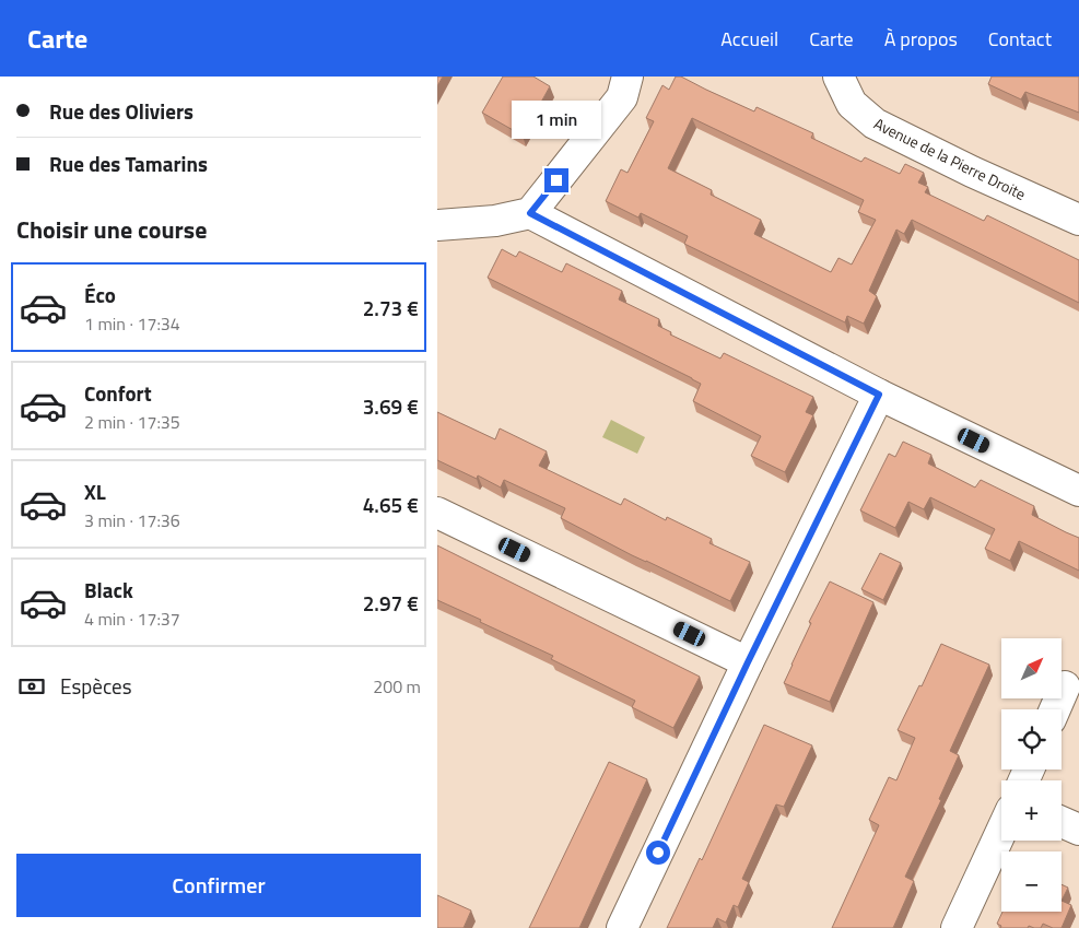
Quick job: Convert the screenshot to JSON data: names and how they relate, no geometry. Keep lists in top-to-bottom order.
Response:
{
  "streets": {
    "street": ["Avenue de la Pierre Droite"]
  },
  "north": "top right",
  "page": {
    "header": "Carte",
    "nav": [
      "Accueil",
      "Carte",
      "À propos",
      "Contact"
    ],
    "banner": ["Rue des Oliviers", "Rue des Tamarins"],
    "bubble": "1 min",
    "heading": "Choisir une course",
    "list": [
      {
        "name": "Éco",
        "note": "1 min · 17:34",
        "value": "2.73 €"
      },
      {
        "name": "Confort",
        "note": "2 min · 17:35",
        "value": "3.69 €"
      },
      {
        "name": "XL",
        "note": "3 min · 17:36",
        "value": "4.65 €"
      },
      {
        "name": "Black",
        "note": "4 min · 17:37",
        "value": "2.97 €"
      }
    ],
    "map_buttons": ["+", "−"],
    "pay": ["Espèces", "200 m"],
    "buttons": "Confirmer"
  }
}
